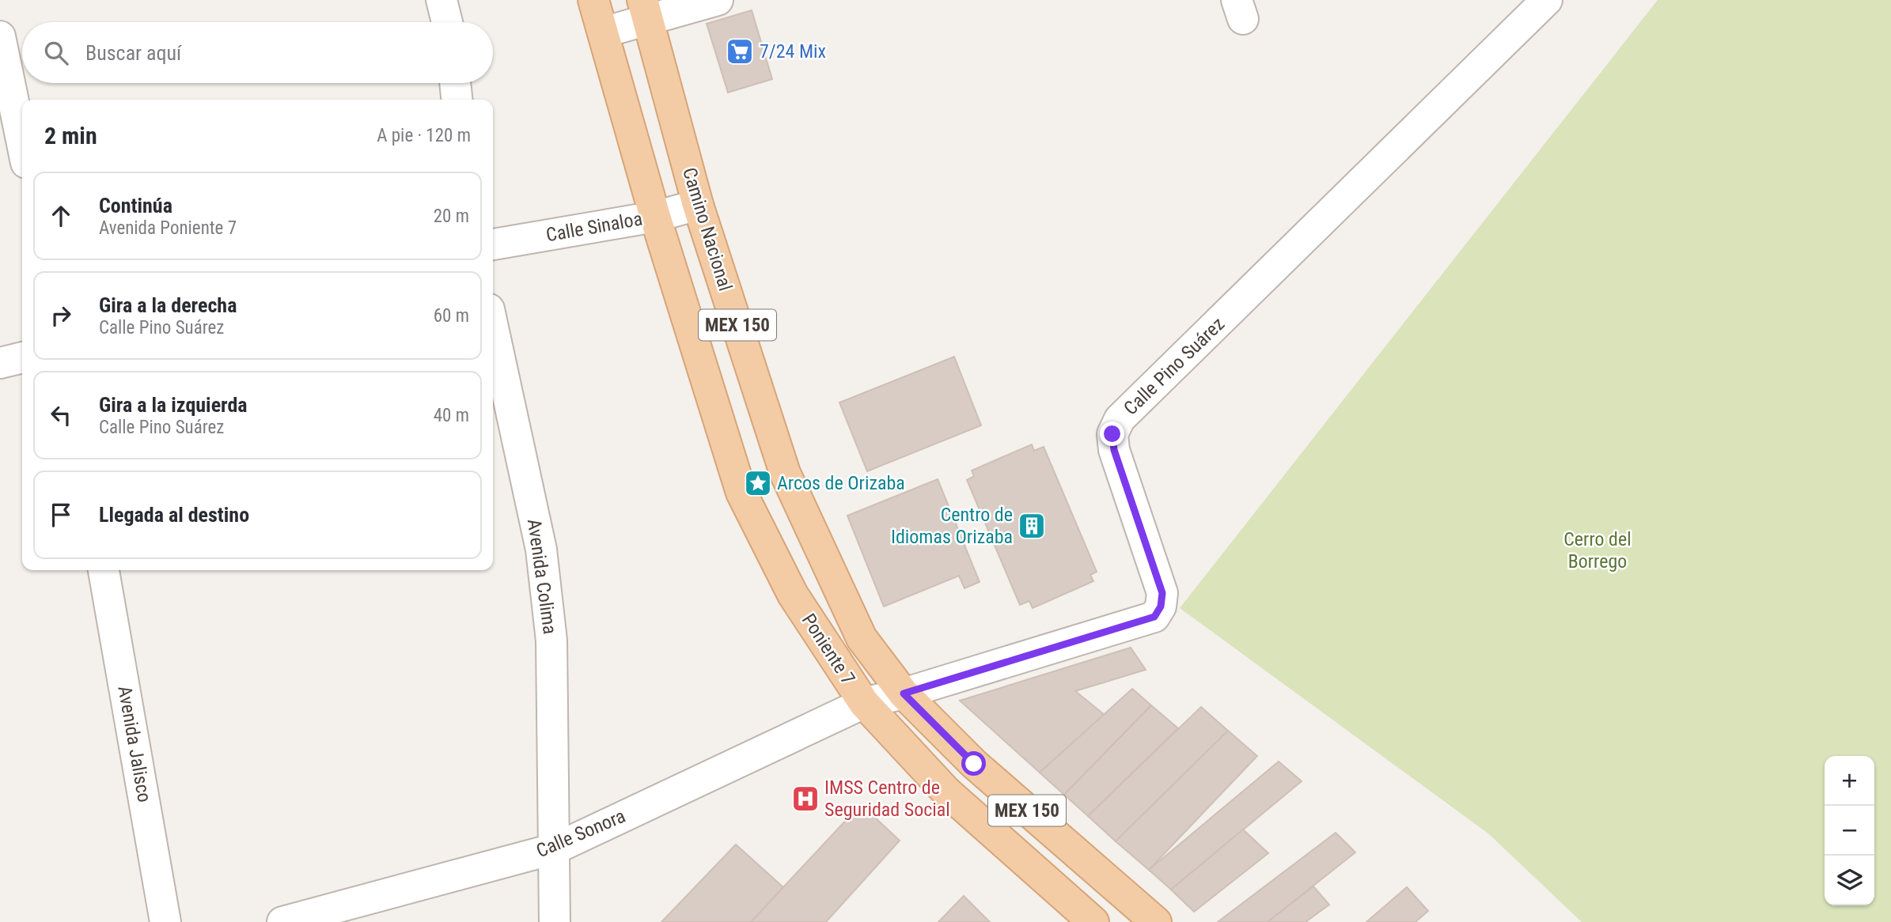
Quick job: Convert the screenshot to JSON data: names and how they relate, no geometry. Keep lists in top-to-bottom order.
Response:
{
  "streets": {
    "main road": ["Camino Nacional", "MEX 150", "Poniente 7"],
    "street": [
      "Calle Sinaloa",
      "Calle Pino Suárez",
      "Avenida Colima",
      "Avenida Jalisco",
      "Calle Sonora"
    ]
  },
  "crossings": [
    ["Calle Sinaloa", "Camino Nacional"],
    ["Calle Sinaloa", "MEX 150"],
    ["Calle Sinaloa", "Poniente 7"],
    ["Camino Nacional", "Poniente 7"],
    ["MEX 150", "Calle Pino Suárez"],
    ["MEX 150", "Poniente 7"],
    ["MEX 150", "Calle Sonora"],
    ["Calle Pino Suárez", "Poniente 7"],
    ["Calle Pino Suárez", "Calle Sonora"],
    ["Avenida Colima", "Calle Sonora"],
    ["Poniente 7", "Calle Sonora"]
  ],
  "parks": ["Cerro del Borrego"],
  "places": {
    "supermarket": ["7/24 Mix"],
    "place": ["Arcos de Orizaba"],
    "building": ["Centro de Idiomas Orizaba"],
    "hospital": ["IMSS Centro de Seguridad Social"]
  },
  "page": {
    "search": "Buscar aquí",
    "heading": ["2 min", "A pie · 120 m"],
    "list": [
      ["Continúa", "Avenida Poniente 7", "20 m"],
      ["Gira a la derecha", "Calle Pino Suárez", "60 m"],
      ["Gira a la izquierda", "Calle Pino Suárez", "40 m"],
      "Llegada al destino"
    ],
    "map_buttons": ["+", "−"]
  }
}
